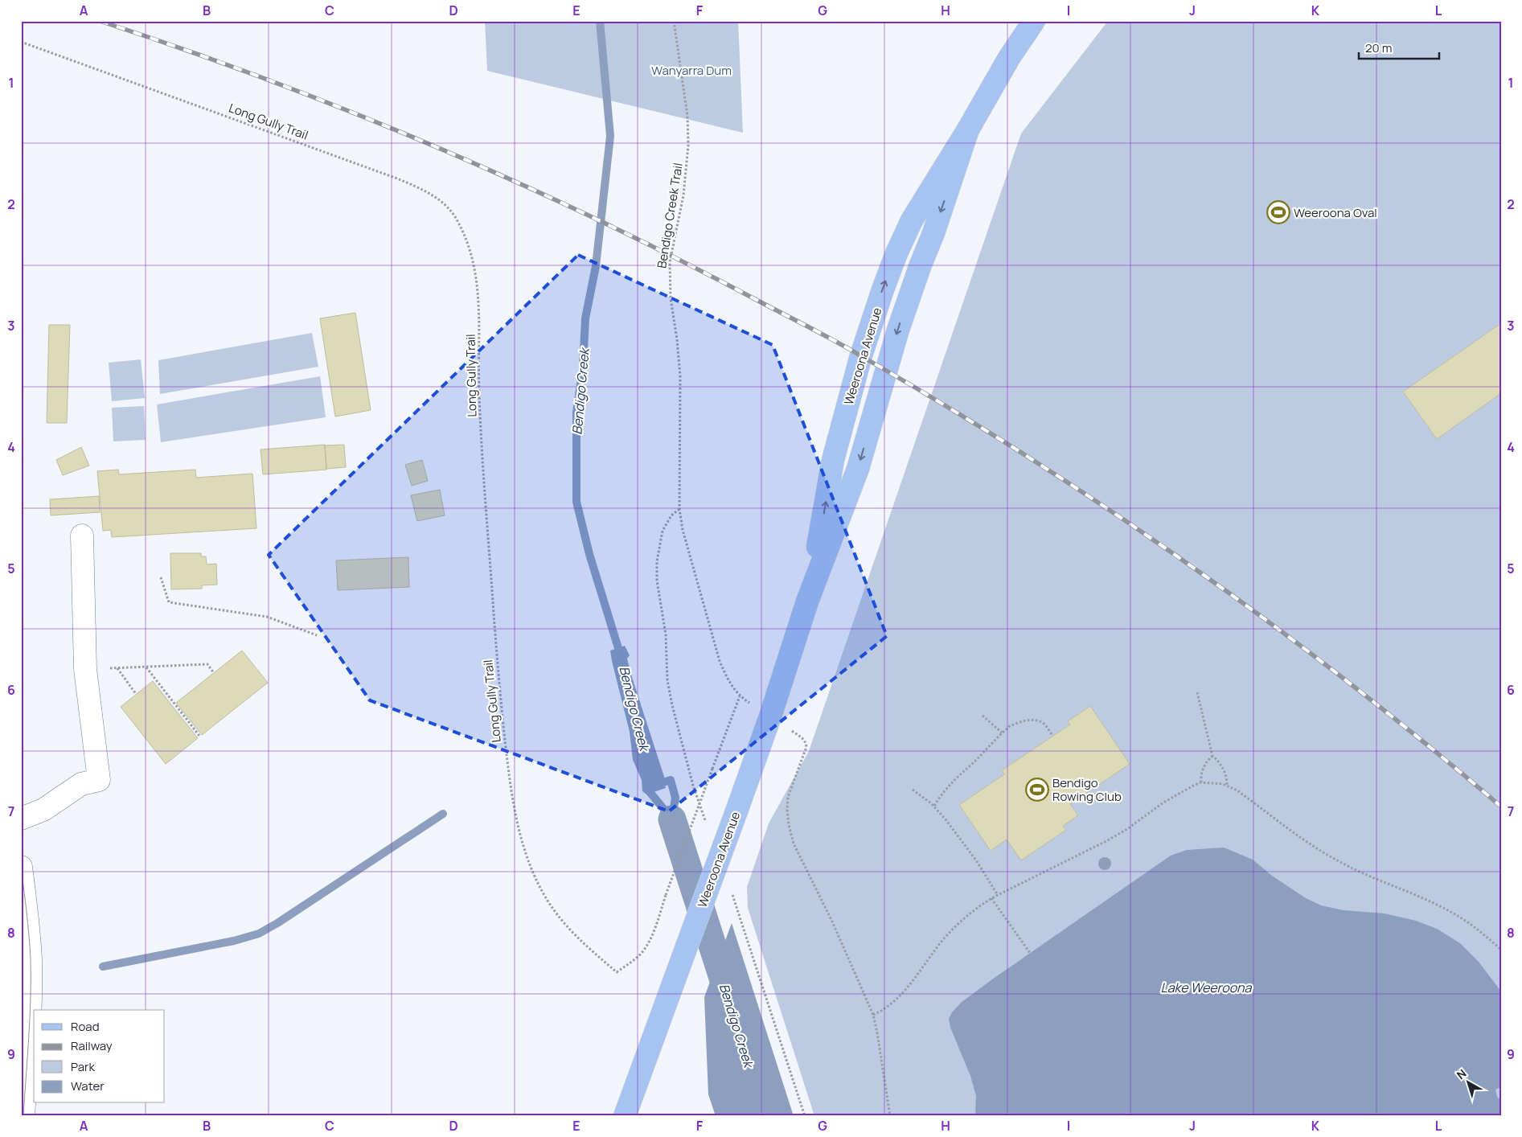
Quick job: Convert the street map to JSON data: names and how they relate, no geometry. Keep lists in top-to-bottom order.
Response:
{
  "streets": {
    "main road": ["Weeroona Avenue"],
    "path": ["Long Gully Trail", "Bendigo Creek Trail"]
  },
  "crossings": [
    ["Long Gully Trail", "Bendigo Creek Trail"]
  ],
  "water": ["Bendigo Creek", "Lake Weeroona"],
  "parks": ["Wanyarra Dum"],
  "places": {
    "sports": ["Weeroona Oval", "Bendigo Rowing Club"]
  },
  "legend": [
    "Road",
    "Railway",
    "Park",
    "Water"
  ],
  "scale_bar": "20 m",
  "north": "top left",
  "grid": {
    "columns": [
      "A",
      "B",
      "C",
      "D",
      "E",
      "F",
      "G",
      "H",
      "I",
      "J",
      "K",
      "L"
    ],
    "rows": [
      "1",
      "2",
      "3",
      "4",
      "5",
      "6",
      "7",
      "8",
      "9"
    ]
  }
}
